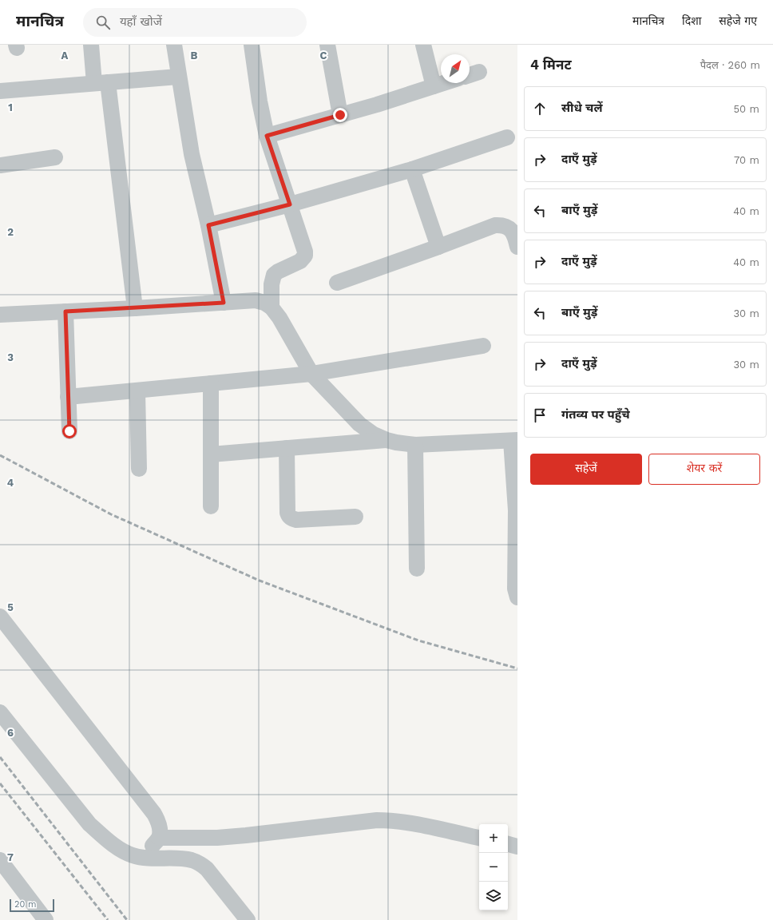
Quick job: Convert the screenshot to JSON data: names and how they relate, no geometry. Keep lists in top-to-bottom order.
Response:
{
  "scale_bar": "20 m",
  "north": "top right",
  "page": {
    "header": "मानचित्र",
    "search": "यहाँ खोजें",
    "nav": ["मानचित्र", "दिशा", "सहेजे गए"],
    "heading": ["4 मिनट", "पैदल · 260 m"],
    "list": [
      ["सीधे चलें", "50 m"],
      ["दाएँ मुड़ें", "70 m"],
      ["बाएँ मुड़ें", "40 m"],
      ["दाएँ मुड़ें", "40 m"],
      ["बाएँ मुड़ें", "30 m"],
      ["दाएँ मुड़ें", "30 m"],
      "गंतव्य पर पहुँचे"
    ],
    "buttons": ["सहेजें", "शेयर करें"],
    "map_buttons": ["+", "−"],
    "scale": "20 m"
  },
  "grid": {
    "columns": ["A", "B", "C"],
    "rows": [
      "1",
      "2",
      "3",
      "4",
      "5",
      "6",
      "7"
    ]
  }
}
